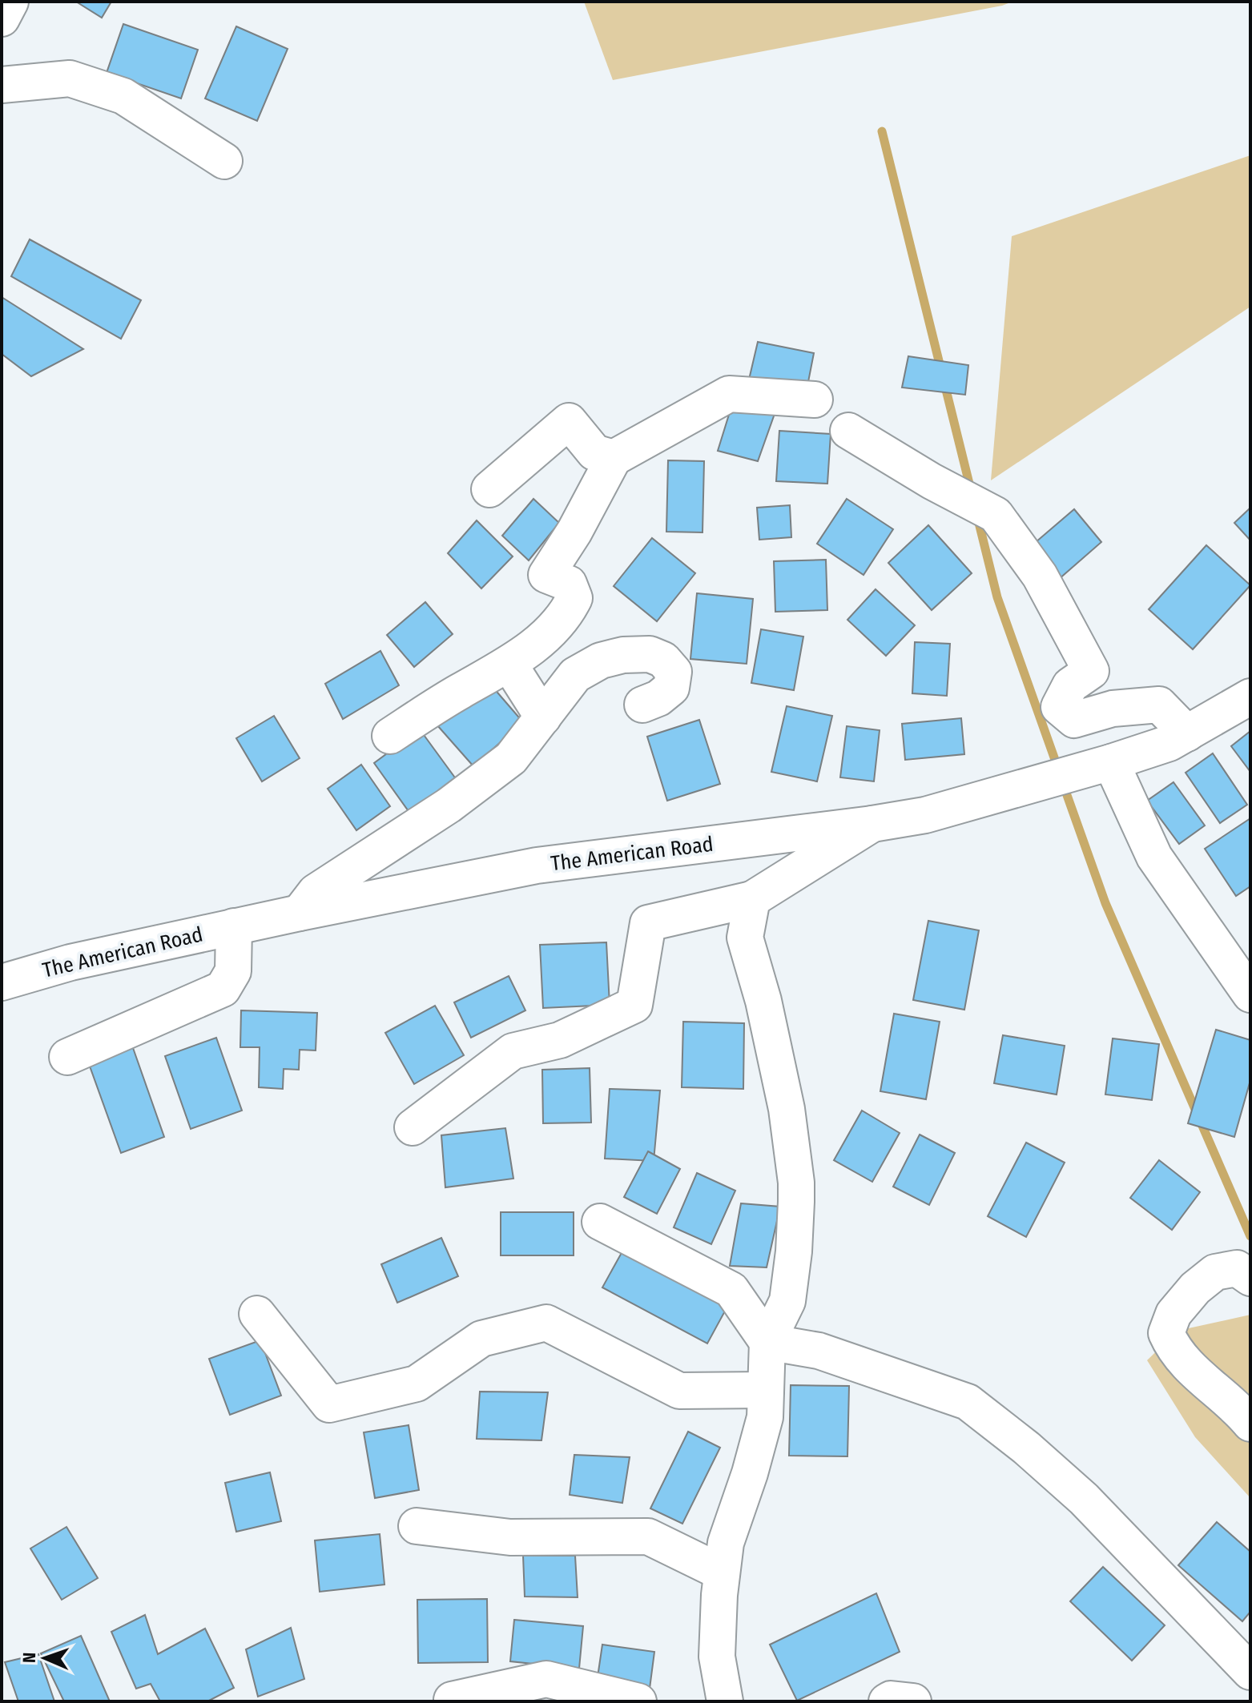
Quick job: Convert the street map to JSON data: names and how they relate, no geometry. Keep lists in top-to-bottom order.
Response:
{
  "streets": {
    "street": ["The American Road"]
  },
  "north": "left"
}
